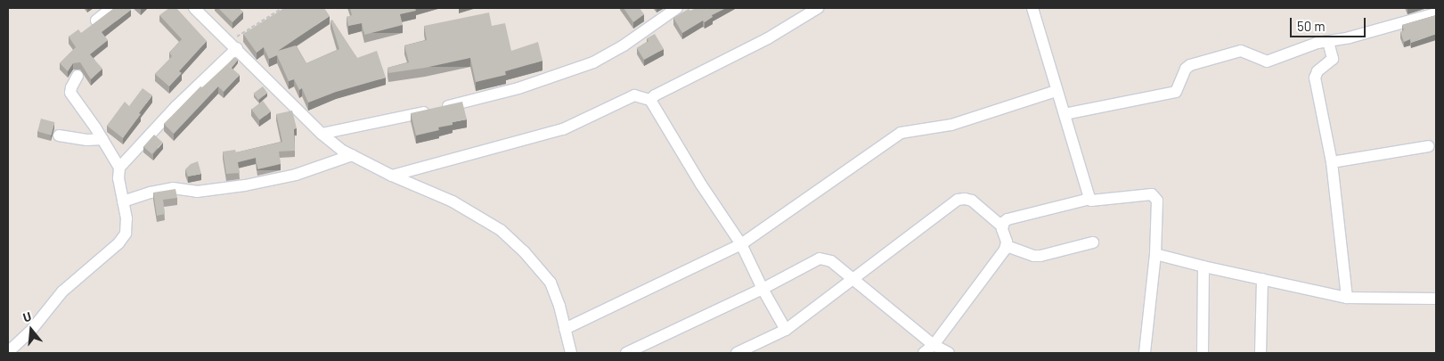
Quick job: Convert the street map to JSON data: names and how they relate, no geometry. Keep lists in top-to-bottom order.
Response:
{
  "scale_bar": "50 m",
  "north": "top"
}
